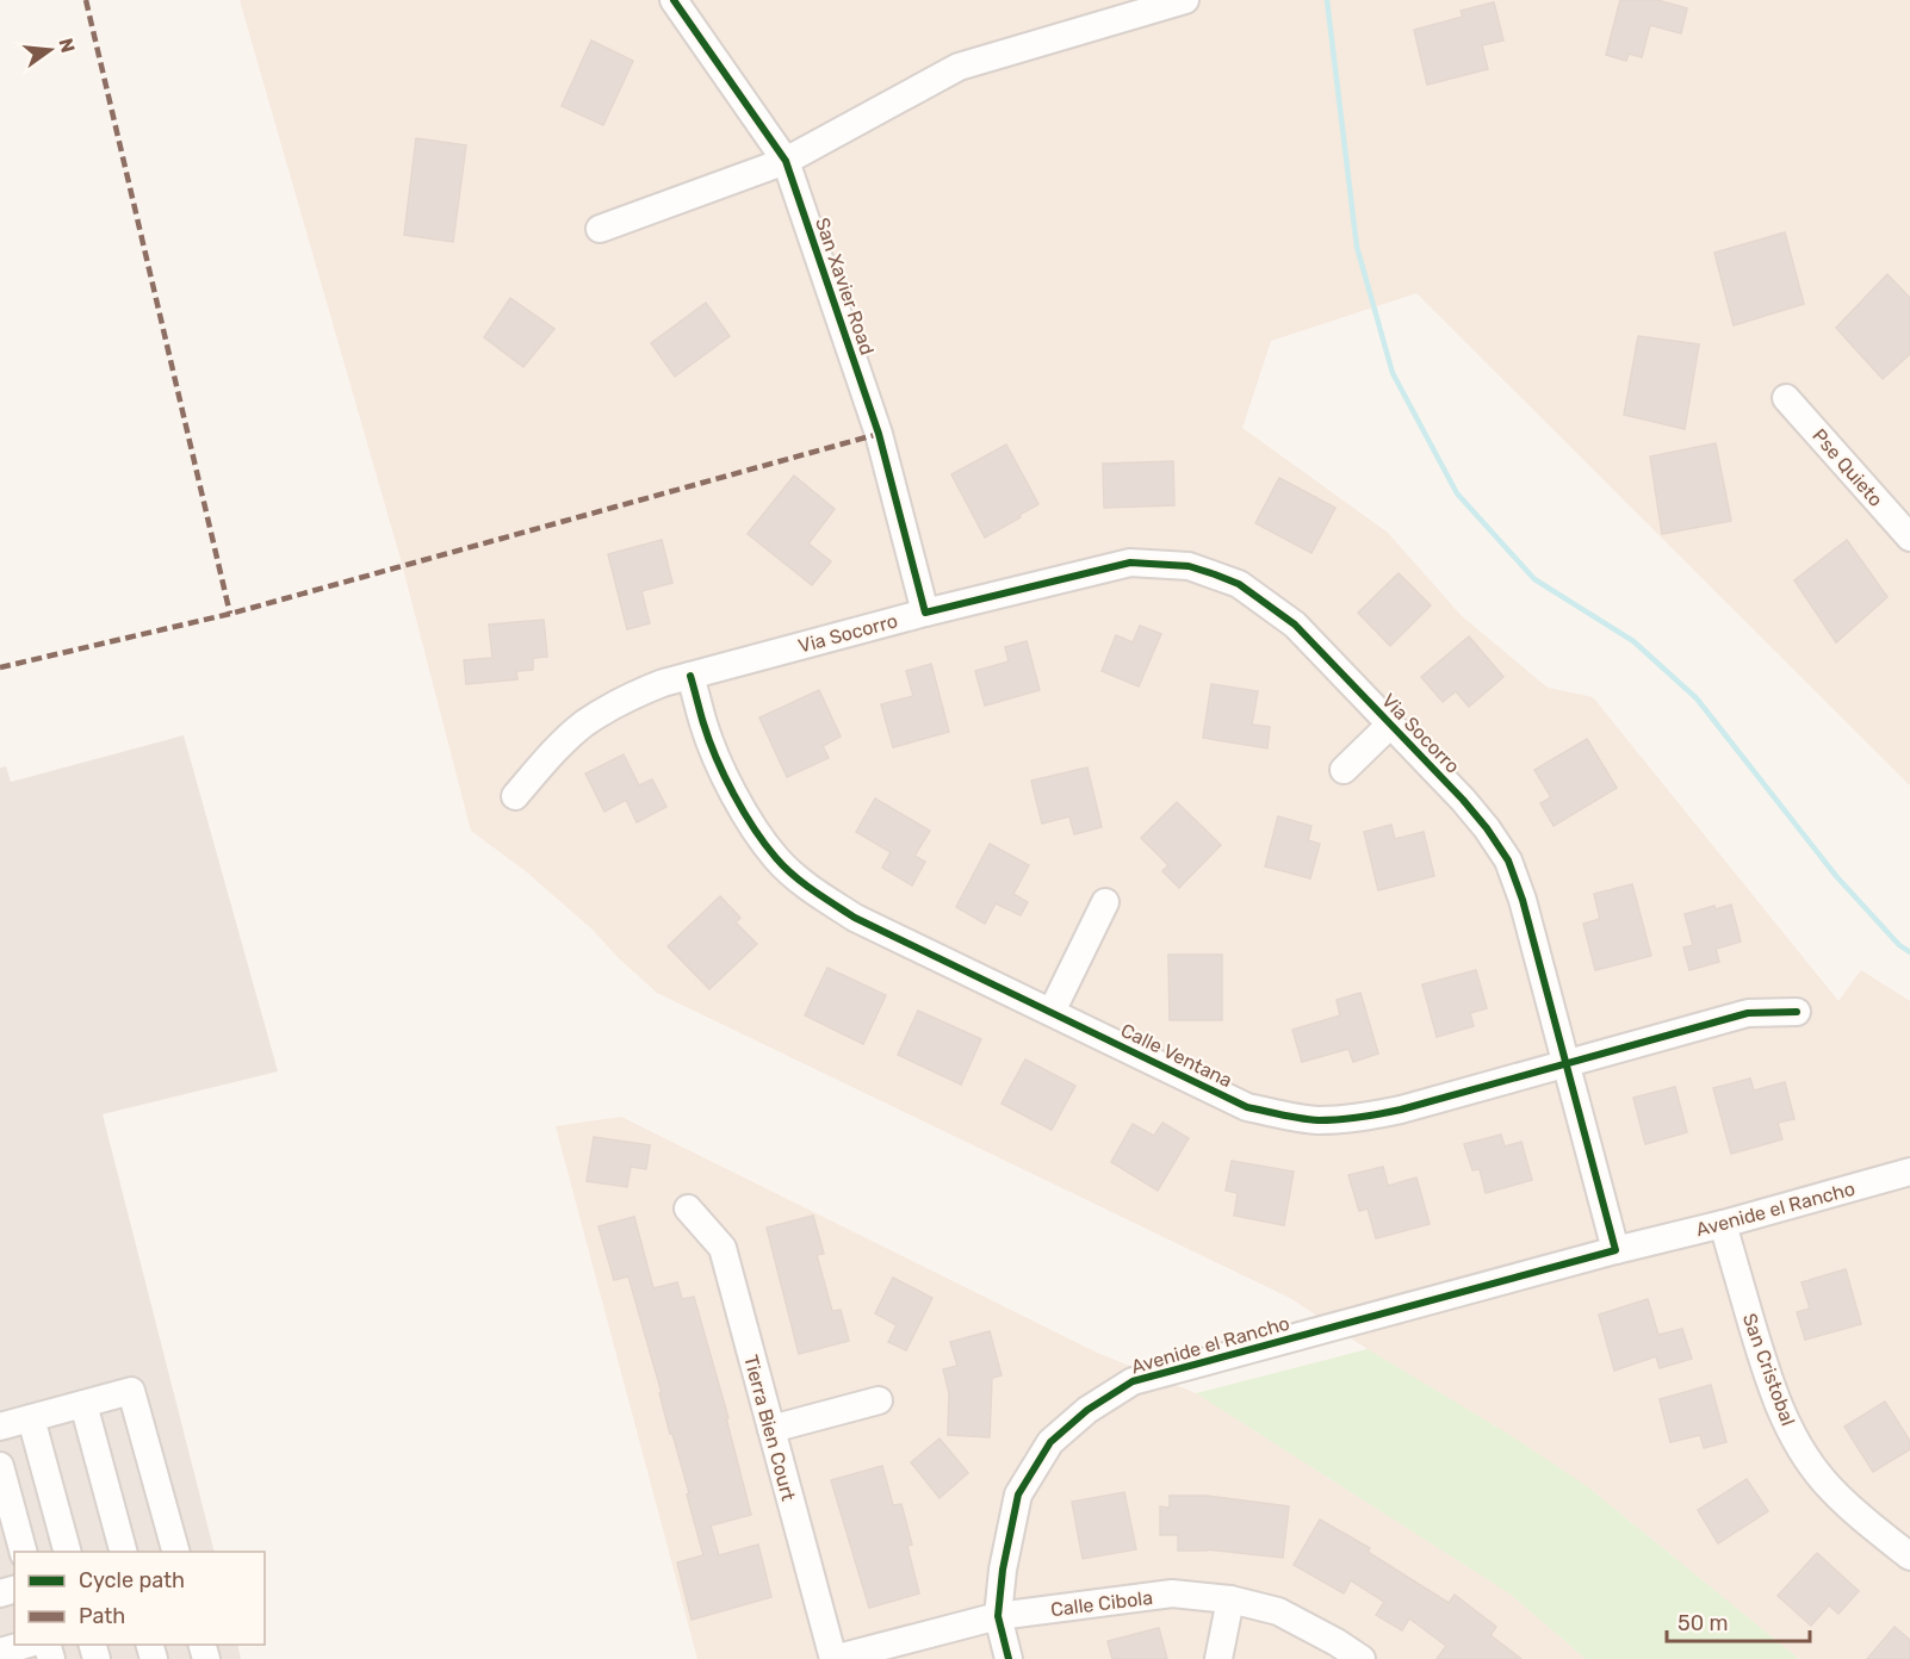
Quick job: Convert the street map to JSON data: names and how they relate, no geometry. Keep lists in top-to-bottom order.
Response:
{
  "streets": {
    "street": [
      "San Xavier Road",
      "Pse Quieto",
      "Via Socorro",
      "Calle Ventana",
      "Avenide el Rancho",
      "San Cristobal",
      "Tierra Bien Court",
      "Calle Cibola"
    ]
  },
  "crossings": [
    ["San Xavier Road", "Via Socorro"],
    ["Via Socorro", "Calle Ventana"],
    ["Via Socorro", "Avenide el Rancho"],
    ["Avenide el Rancho", "San Cristobal"],
    ["Avenide el Rancho", "Calle Cibola"],
    ["Tierra Bien Court", "Calle Cibola"]
  ],
  "legend": ["Cycle path", "Path"],
  "scale_bar": "50 m",
  "north": "right"
}
